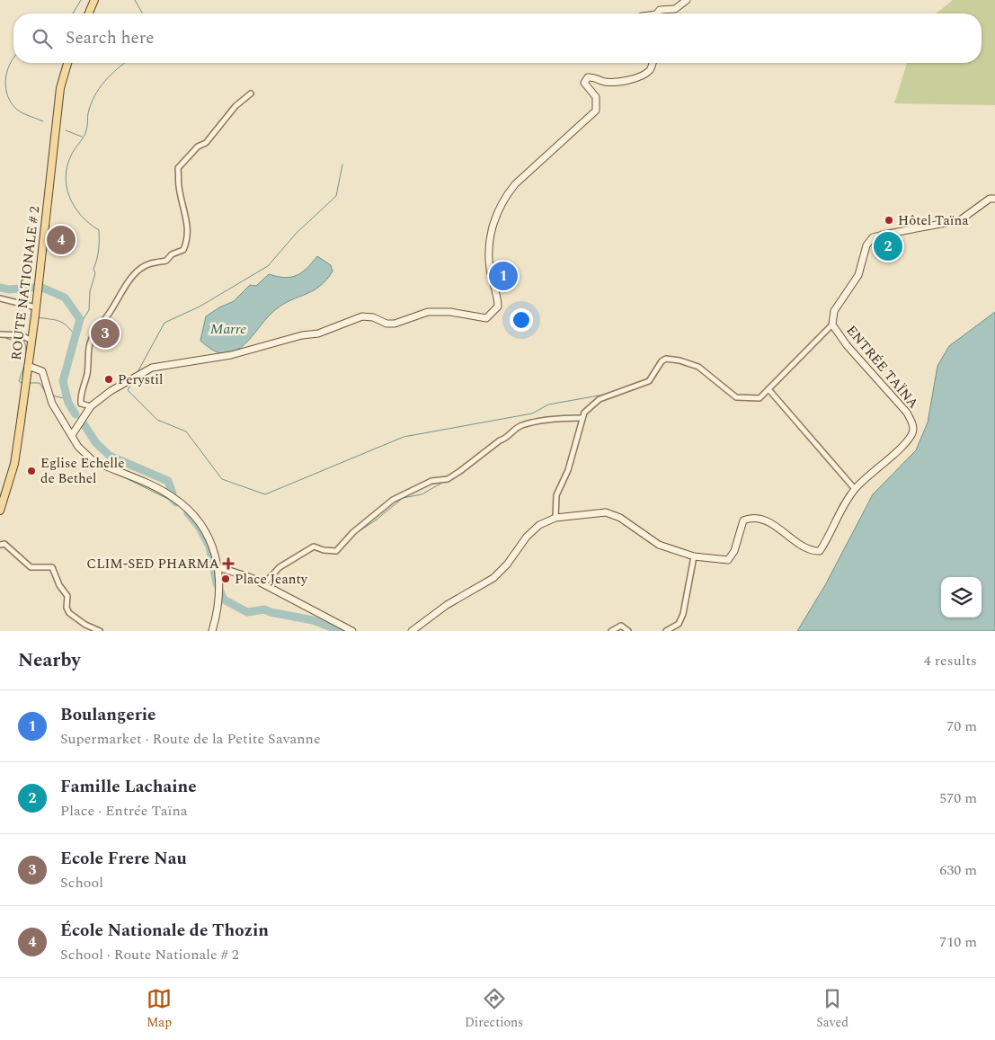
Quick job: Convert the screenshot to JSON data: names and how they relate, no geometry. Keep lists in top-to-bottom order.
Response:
{
  "streets": {
    "main road": ["ROUTE NATIONALE # 2"],
    "street": ["ENTRÉE TAÏNA"]
  },
  "water": ["Marre"],
  "places": {
    "other": [
      "Hôtel Taïna",
      "Perystil",
      "Eglise Echelle de Bethel",
      "Place Jeanty"
    ],
    "health": ["CLIM-SED PHARMA"]
  },
  "page": {
    "search": "Search here",
    "pins": [
      "4",
      "2",
      "1",
      "3"
    ],
    "heading": ["Nearby", "4 results"],
    "list": [
      {
        "mark": "1",
        "name": "Boulangerie",
        "note": "Supermarket · Route de la Petite Savanne",
        "value": "70 m"
      },
      {
        "mark": "2",
        "name": "Famille Lachaine",
        "note": "Place · Entrée Taïna",
        "value": "570 m"
      },
      {
        "mark": "3",
        "name": "Ecole Frere Nau",
        "note": "School",
        "value": "630 m"
      },
      {
        "mark": "4",
        "name": "École Nationale de Thozin",
        "note": "School · Route Nationale # 2",
        "value": "710 m"
      }
    ],
    "nav": ["Map", "Directions", "Saved"]
  }
}
